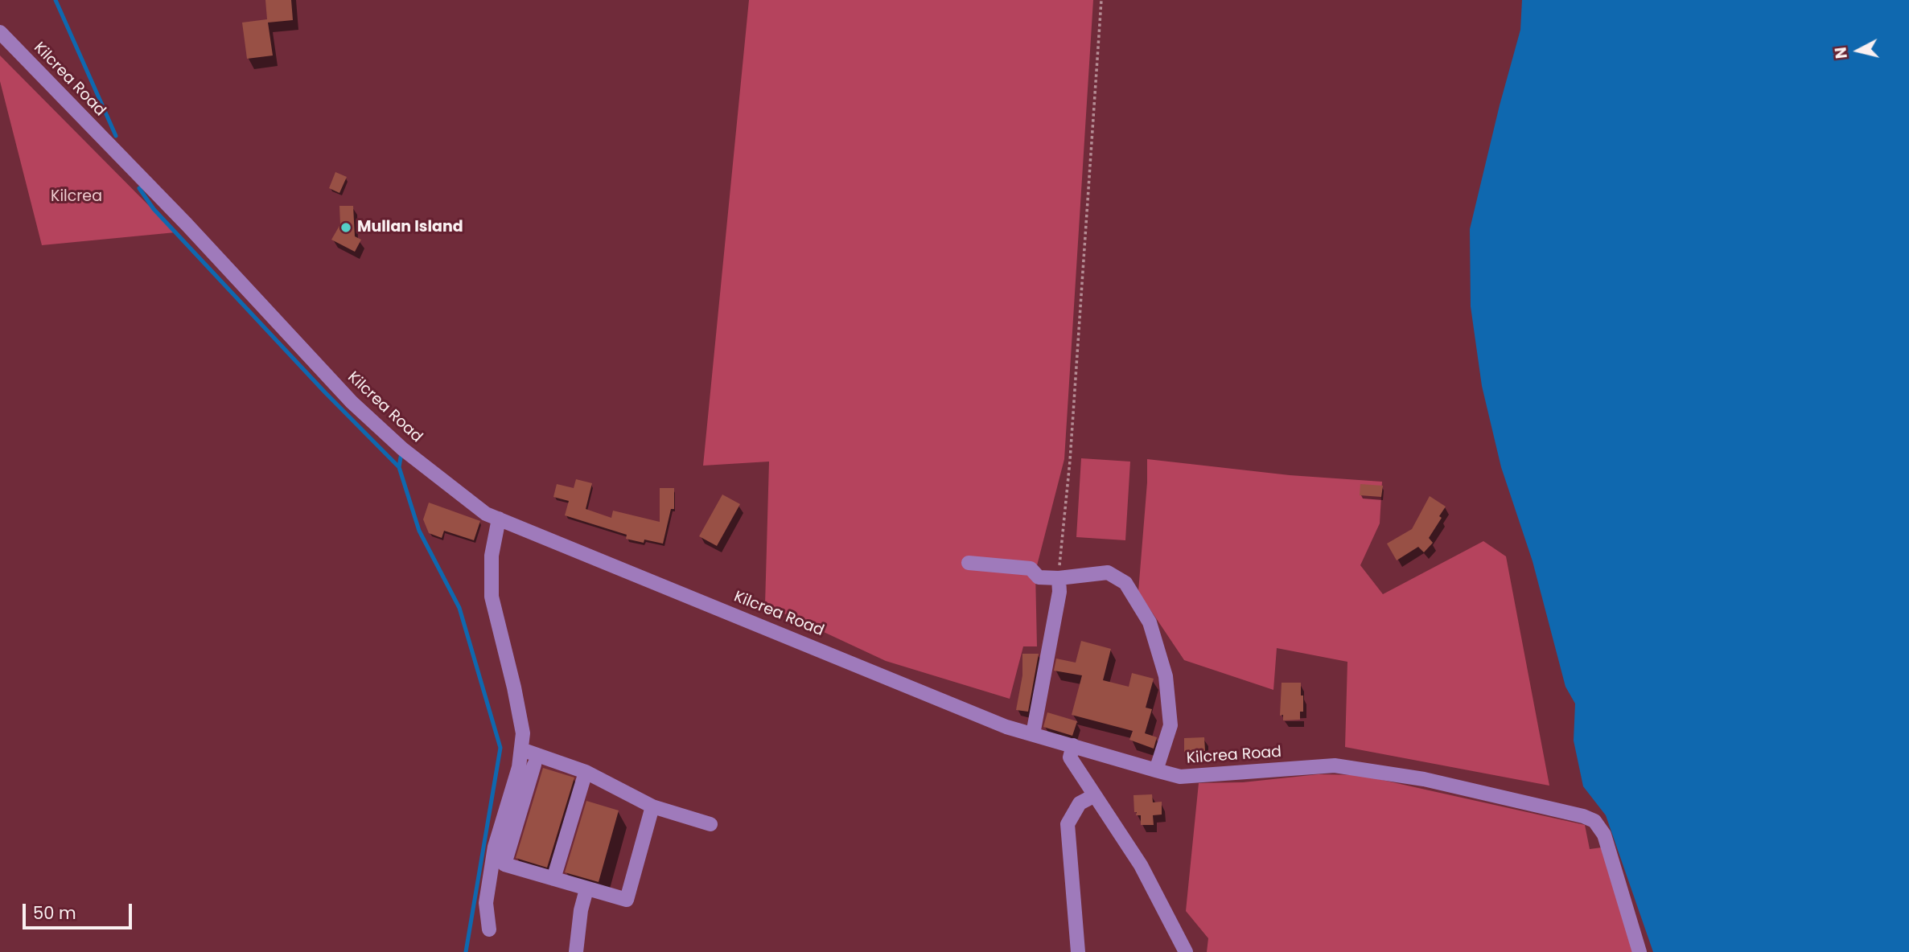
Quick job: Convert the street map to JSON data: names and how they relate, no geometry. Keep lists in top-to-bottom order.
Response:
{
  "streets": {
    "street": ["Kilcrea Road"]
  },
  "parks": ["Kilcrea"],
  "places": ["Mullan Island"],
  "scale_bar": "50 m",
  "north": "left"
}
